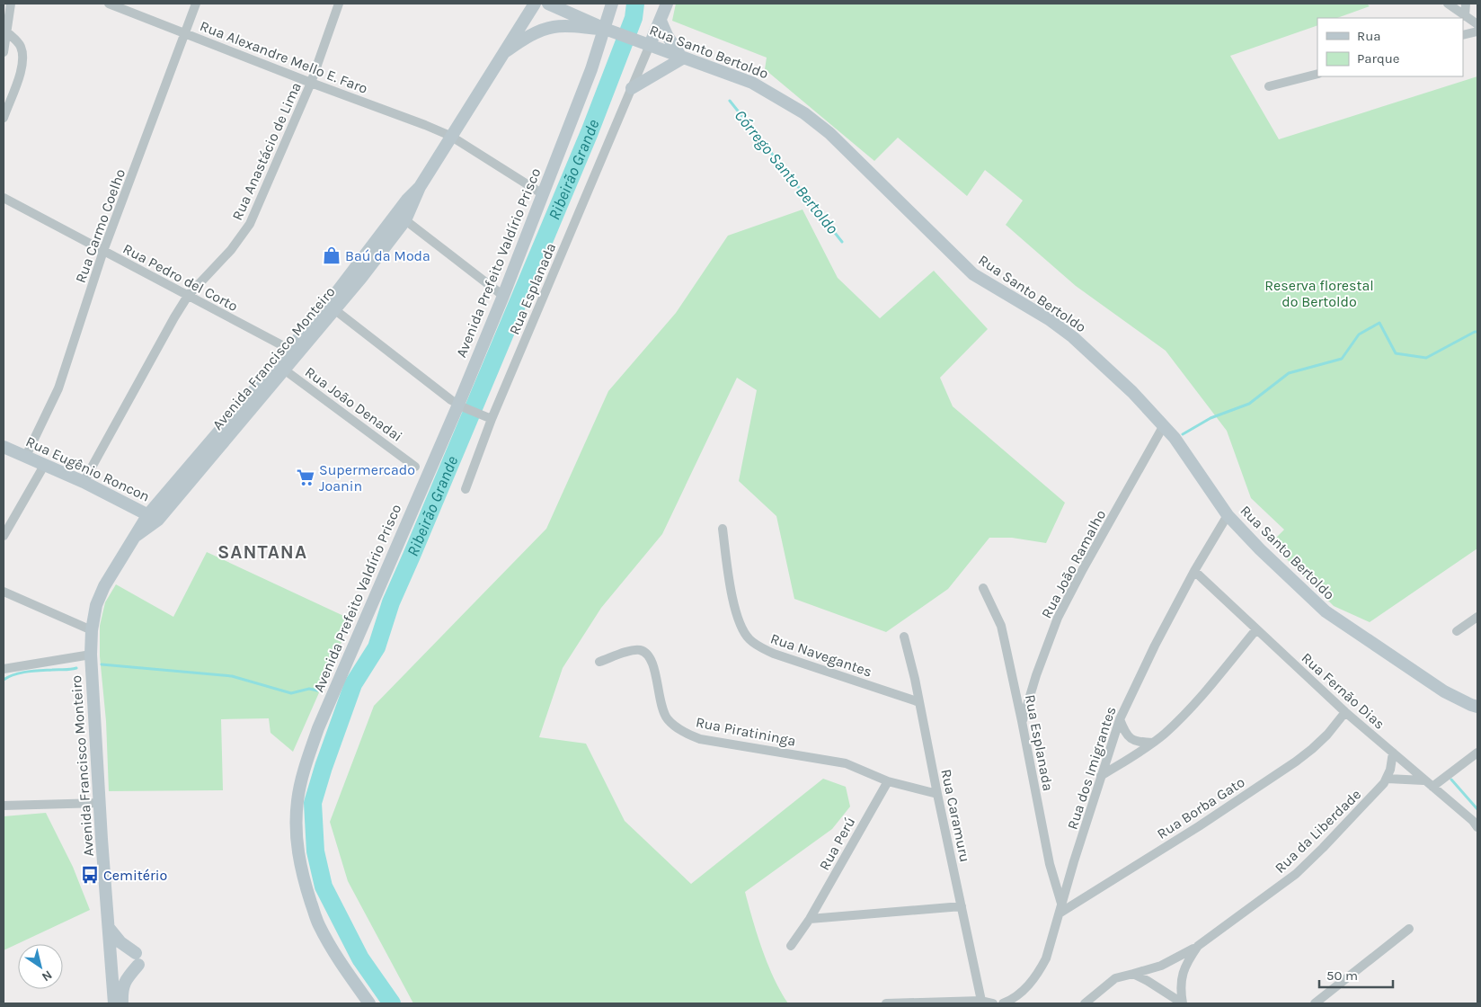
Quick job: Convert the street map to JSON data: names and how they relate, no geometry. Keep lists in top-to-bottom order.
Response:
{
  "streets": {
    "street": [
      "Rua Santo Bertoldo",
      "Rua Alexandre Mello E. Faro",
      "Rua Anastácio de Lima",
      "Rua Carmo Coelho",
      "Avenida Prefeito Valdírio Prisco",
      "Rua Pedro del Corto",
      "Rua Esplanada",
      "Avenida Francisco Monteiro",
      "Rua João Denadai",
      "Rua Eugênio Roncon",
      "Rua João Ramalho",
      "Rua Navegantes",
      "Rua Fernão Dias",
      "Rua Piratininga",
      "Rua dos Imigrantes",
      "Rua Borba Gato",
      "Rua Caramuru",
      "Rua da Liberdade",
      "Rua Perú"
    ]
  },
  "crossings": [
    ["Rua Santo Bertoldo", "Avenida Prefeito Valdírio Prisco"],
    ["Rua Santo Bertoldo", "Rua Esplanada"],
    ["Rua Santo Bertoldo", "Rua João Ramalho"],
    ["Rua Santo Bertoldo", "Rua dos Imigrantes"],
    ["Rua Alexandre Mello E. Faro", "Rua Anastácio de Lima"],
    ["Rua Alexandre Mello E. Faro", "Rua Carmo Coelho"],
    ["Rua Alexandre Mello E. Faro", "Avenida Prefeito Valdírio Prisco"],
    ["Rua Alexandre Mello E. Faro", "Avenida Francisco Monteiro"],
    ["Rua Anastácio de Lima", "Rua Pedro del Corto"],
    ["Rua Anastácio de Lima", "Rua Eugênio Roncon"],
    ["Rua Carmo Coelho", "Rua Pedro del Corto"],
    ["Rua Carmo Coelho", "Rua Eugênio Roncon"],
    ["Rua Pedro del Corto", "Avenida Francisco Monteiro"],
    ["Rua Esplanada", "Rua João Ramalho"],
    ["Rua Esplanada", "Rua dos Imigrantes"],
    ["Rua Esplanada", "Rua Borba Gato"],
    ["Avenida Francisco Monteiro", "Rua João Denadai"],
    ["Avenida Francisco Monteiro", "Rua Eugênio Roncon"],
    ["Rua Navegantes", "Rua Caramuru"],
    ["Rua Fernão Dias", "Rua dos Imigrantes"],
    ["Rua Fernão Dias", "Rua Borba Gato"],
    ["Rua Piratininga", "Rua Caramuru"],
    ["Rua Piratininga", "Rua Perú"],
    ["Rua dos Imigrantes", "Rua Borba Gato"]
  ],
  "districts": ["SANTANA"],
  "water": ["Ribeirão Grande", "Córrego Santo Bertoldo"],
  "parks": ["Reserva florestal do Bertoldo"],
  "places": {
    "shop": ["Baú da Moda"],
    "supermarket": ["Supermercado Joanin"],
    "bus stop": ["Cemitério"]
  },
  "legend": ["Rua", "Parque"],
  "scale_bar": "50 m",
  "north": "bottom right"
}
